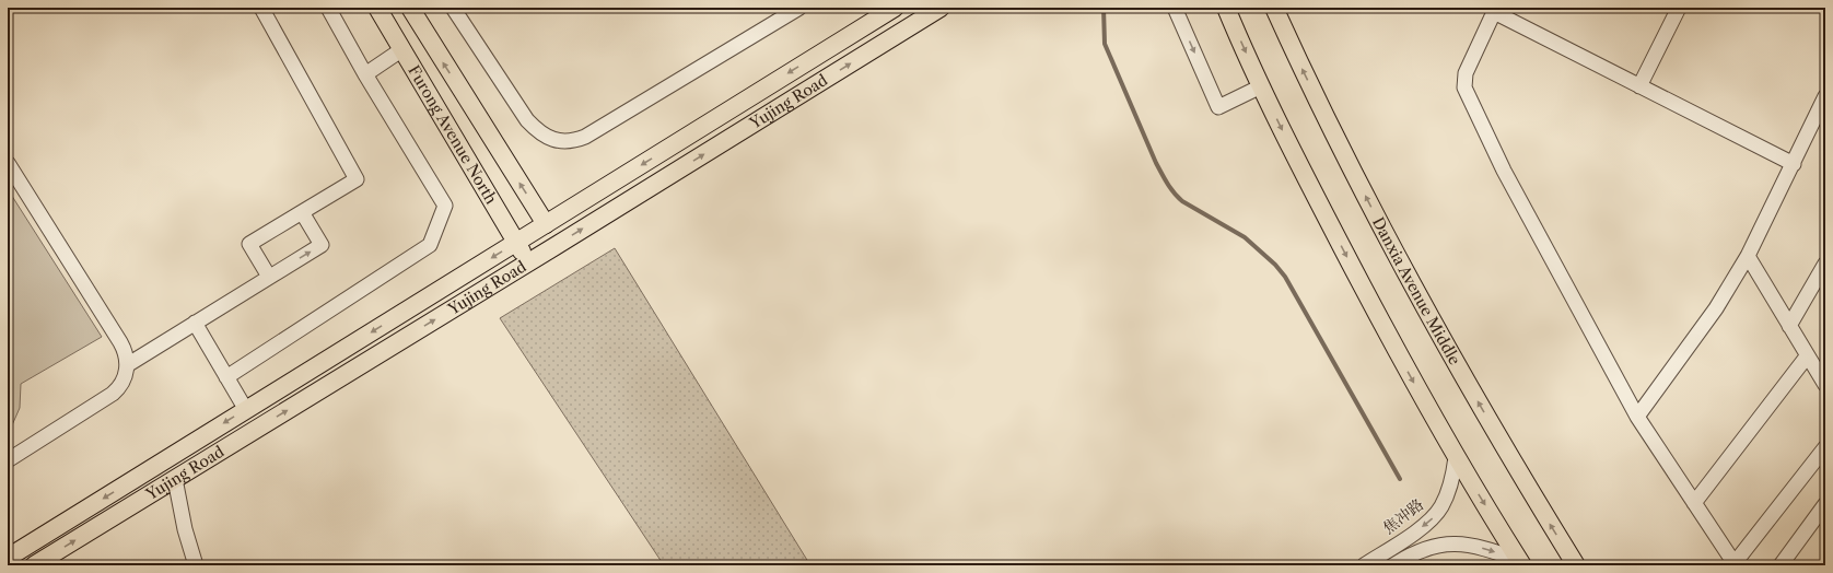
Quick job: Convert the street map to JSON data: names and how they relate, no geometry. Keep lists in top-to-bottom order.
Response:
{
  "streets": {
    "main road": ["Yujing Road", "Furong Avenue North", "Danxia Avenue Middle"],
    "street": ["焦冲路"]
  },
  "crossings": [
    ["Yujing Road", "Furong Avenue North"]
  ],
  "one_way": ["焦冲路"]
}
